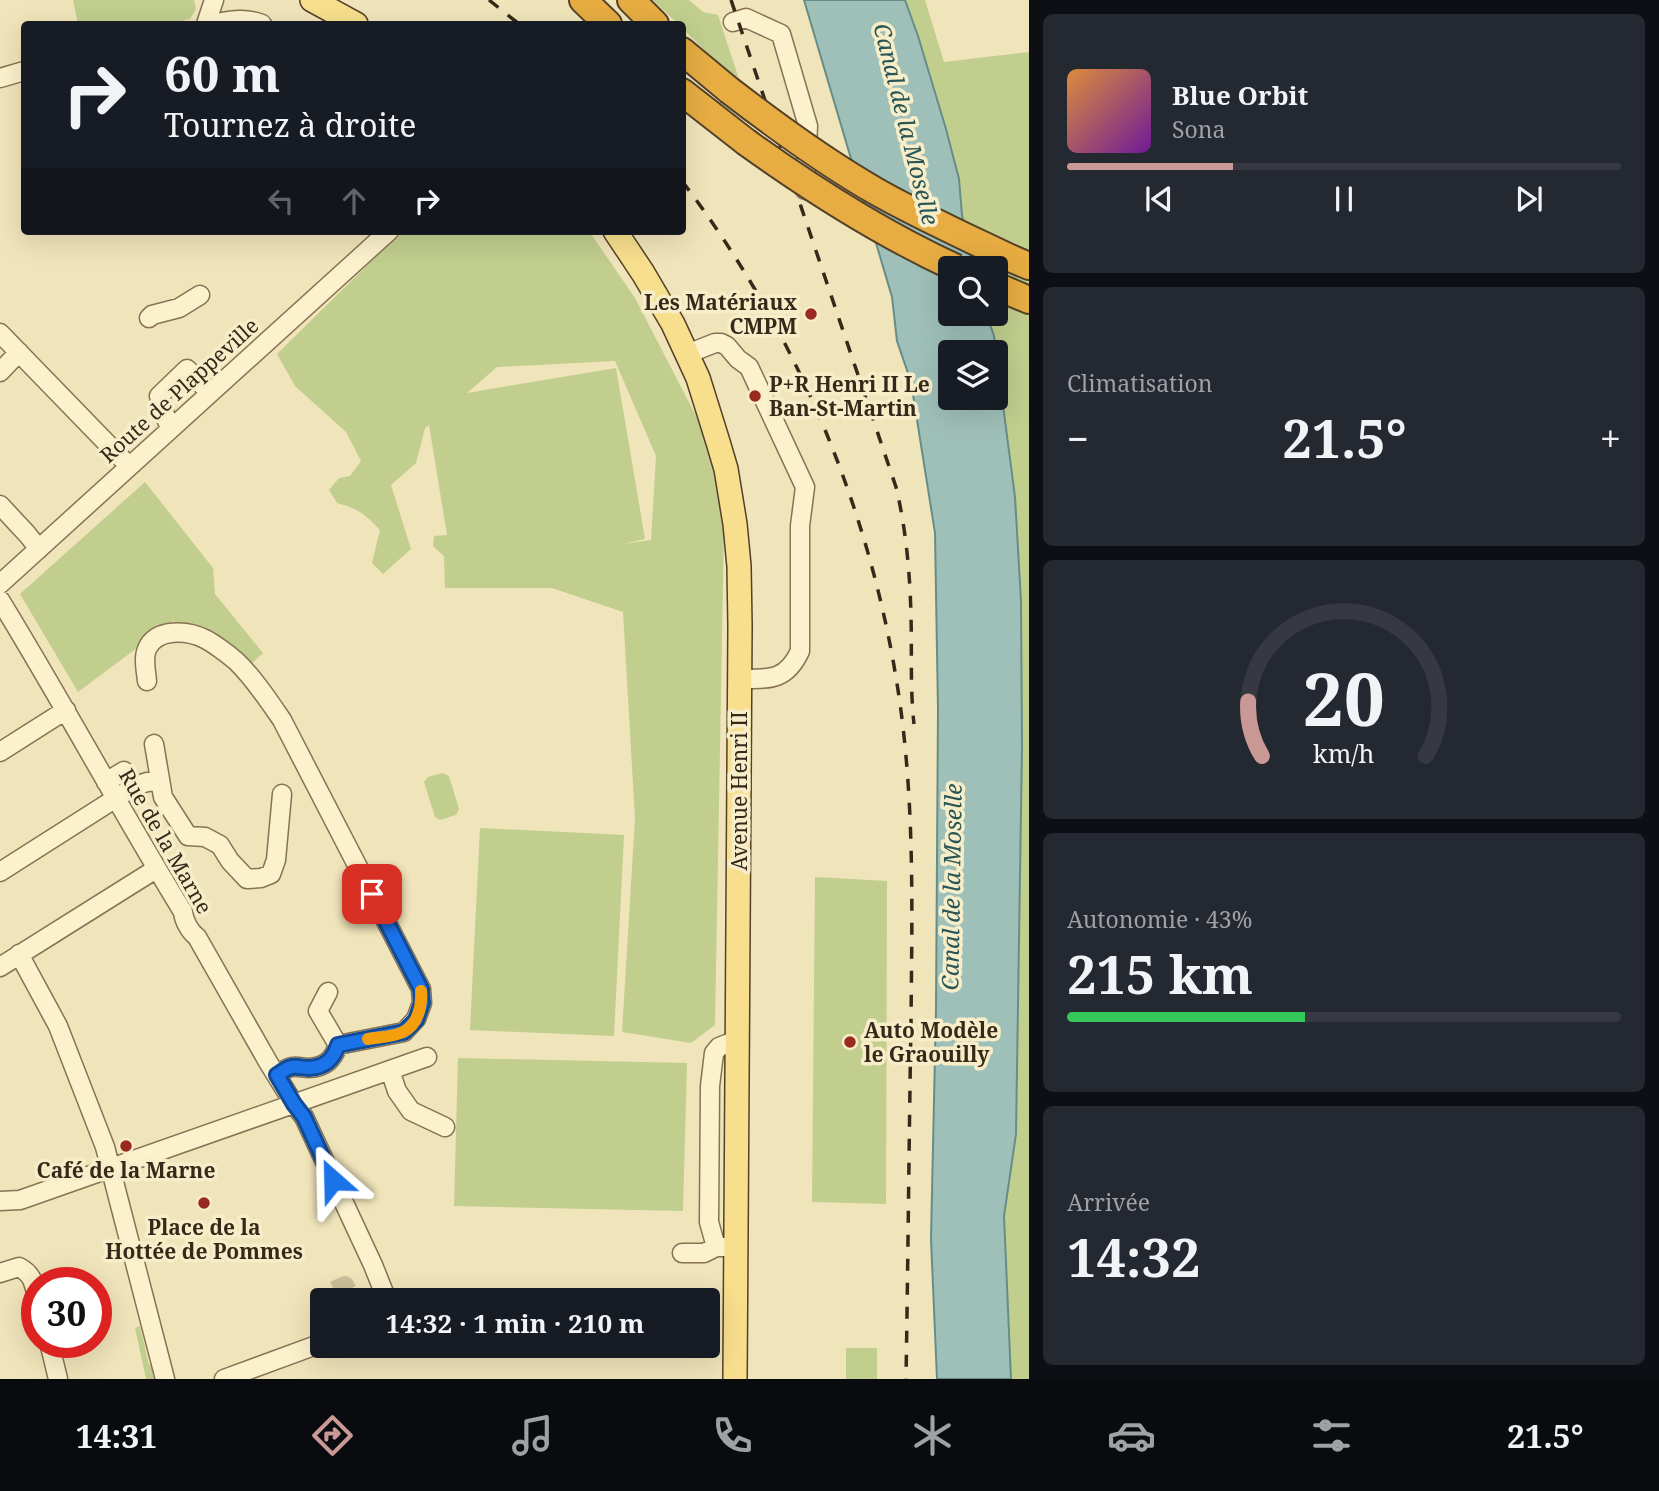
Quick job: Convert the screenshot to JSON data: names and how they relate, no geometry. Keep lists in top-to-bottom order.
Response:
{
  "streets": {
    "main road": ["Avenue Henri II"],
    "street": ["Route de Plappeville", "Rue de la Marne"]
  },
  "water": ["Canal de la Moselle"],
  "places": [
    "Les Matériaux CMPM",
    "P+R Henri II Le Ban-St-Martin",
    "Auto Modèle le Graouilly",
    "Café de la Marne",
    "Place de la Hottée de Pommes"
  ],
  "page": {
    "turn": ["60 m", "Tournez à droite"],
    "song": ["Blue Orbit", "Sona"],
    "tile": [
      "Climatisation",
      ["Autonomie · 43%", "215 km"],
      ["Arrivée", "14:32"]
    ],
    "heat": ["−", "21.5°", "+"],
    "limit": "30",
    "trip": "14:32 · 1 min · 210 m",
    "tabs": ["14:31", "21.5°"],
    "gauge": ["20", "km/h"]
  }
}
